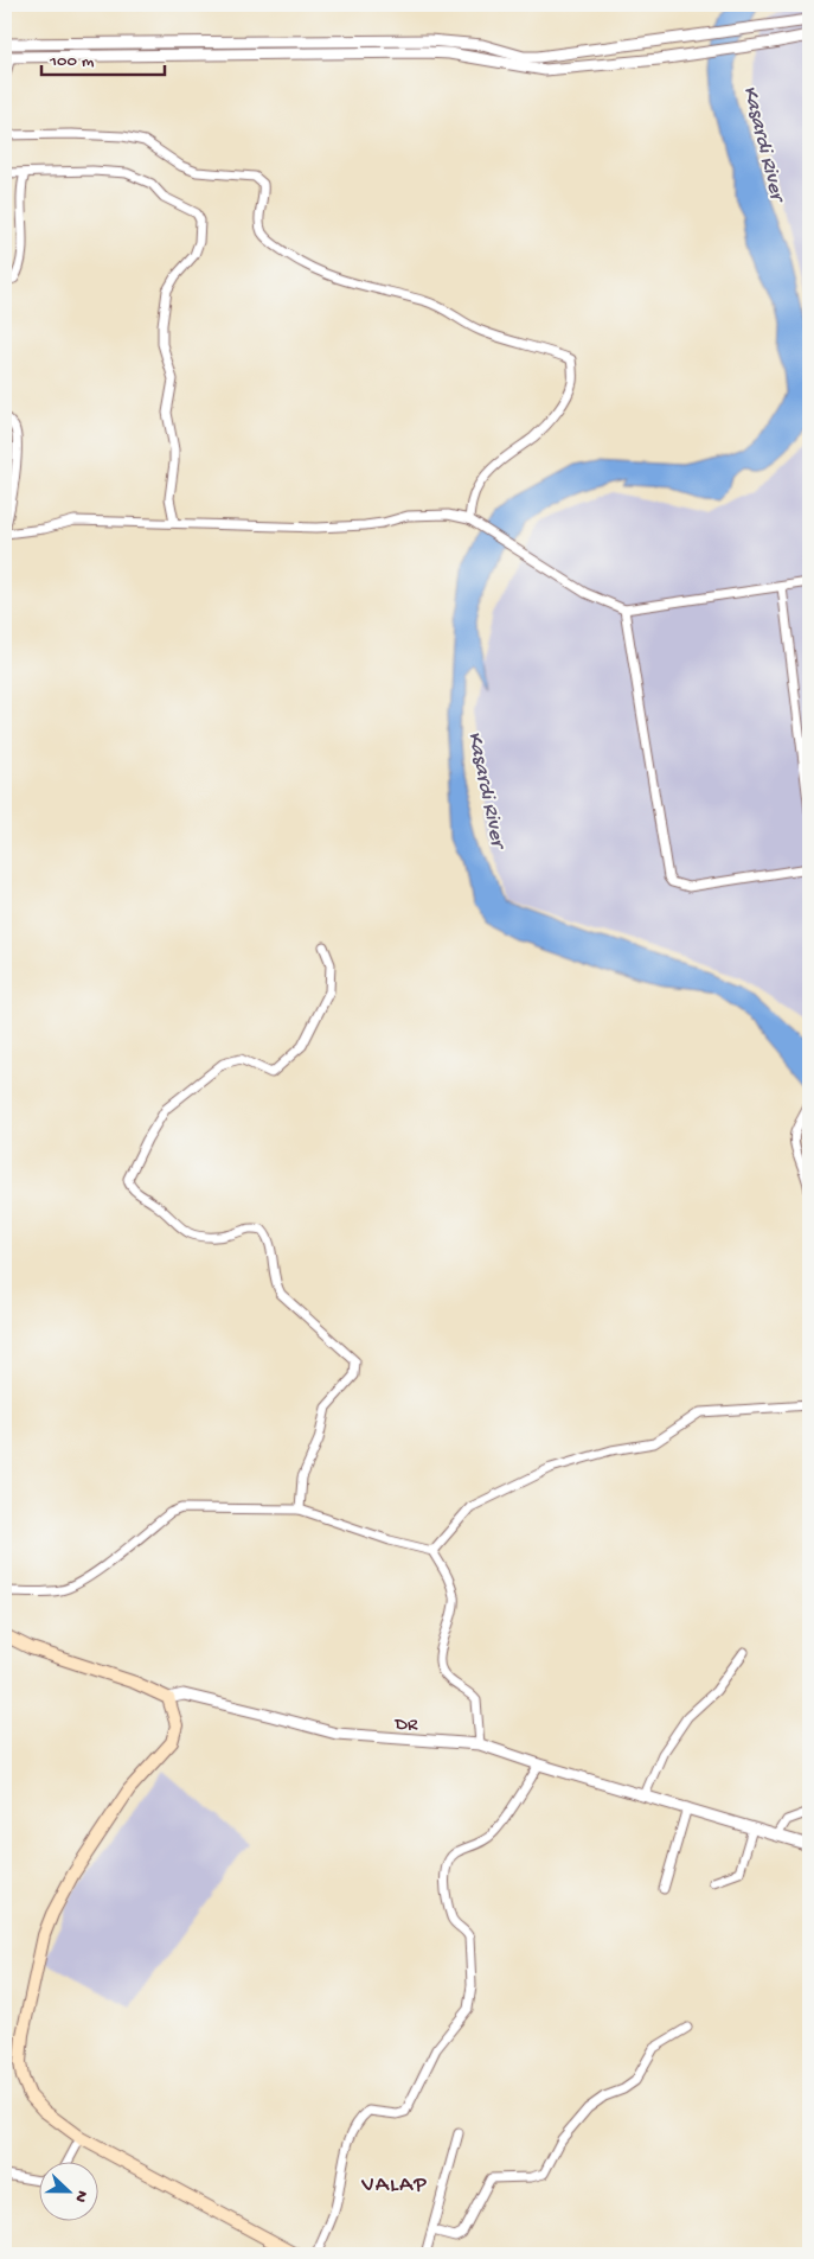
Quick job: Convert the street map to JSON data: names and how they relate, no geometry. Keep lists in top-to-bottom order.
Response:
{
  "streets": {
    "main road": ["DR"]
  },
  "districts": ["VALAP"],
  "water": ["Kasardi River"],
  "scale_bar": "100 m",
  "north": "right"
}
